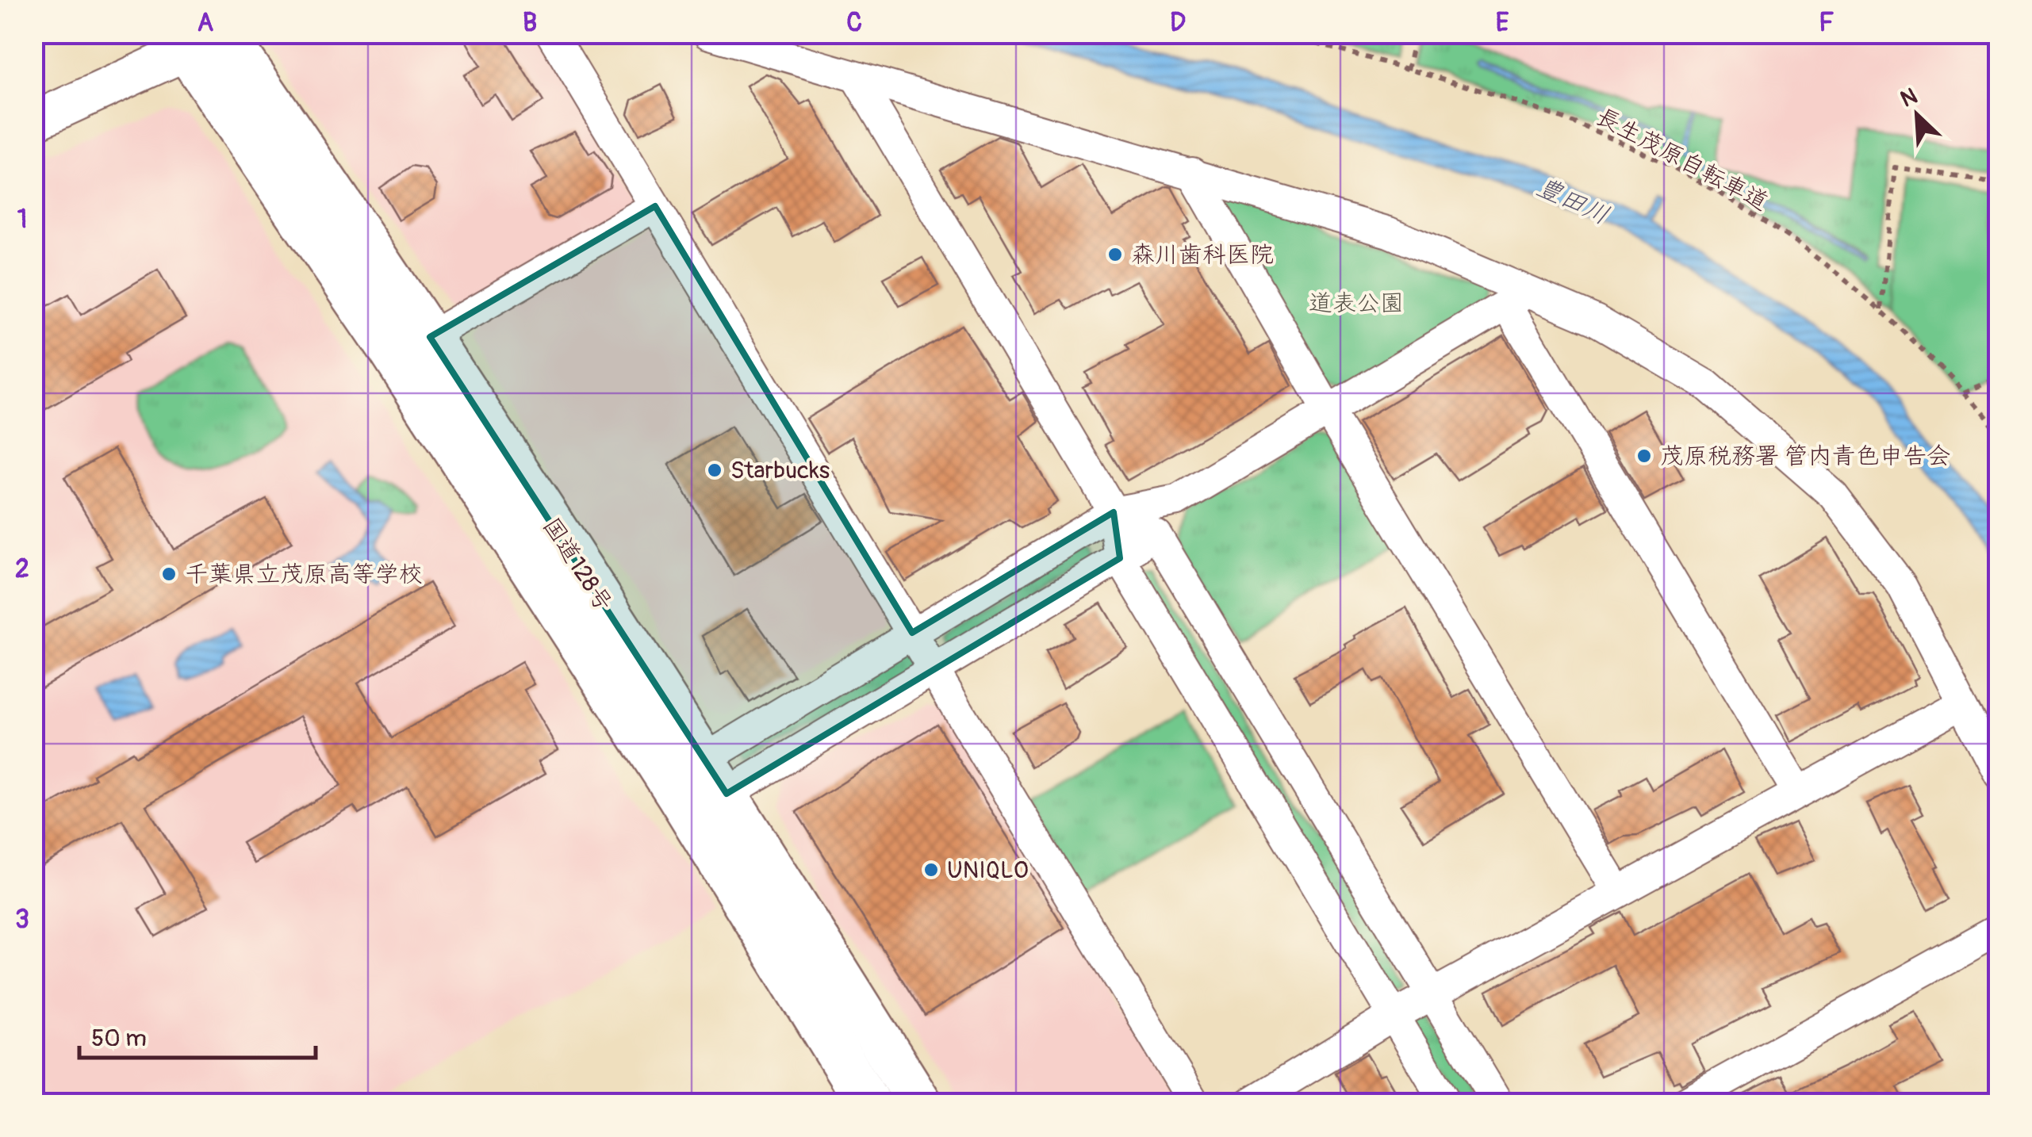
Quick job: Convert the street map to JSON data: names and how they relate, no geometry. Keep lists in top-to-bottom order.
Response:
{
  "streets": {
    "highway": ["国道128号"],
    "path": ["長生茂原自転車道"]
  },
  "water": ["豊田川"],
  "parks": ["道表公園"],
  "places": [
    "森川歯科医院",
    "茂原税務署 管内青色申告会",
    "Starbucks",
    "千葉県立茂原高等学校",
    "UNIQLO"
  ],
  "scale_bar": "50 m",
  "north": "top left",
  "grid": {
    "columns": [
      "A",
      "B",
      "C",
      "D",
      "E",
      "F"
    ],
    "rows": ["1", "2", "3"]
  }
}
